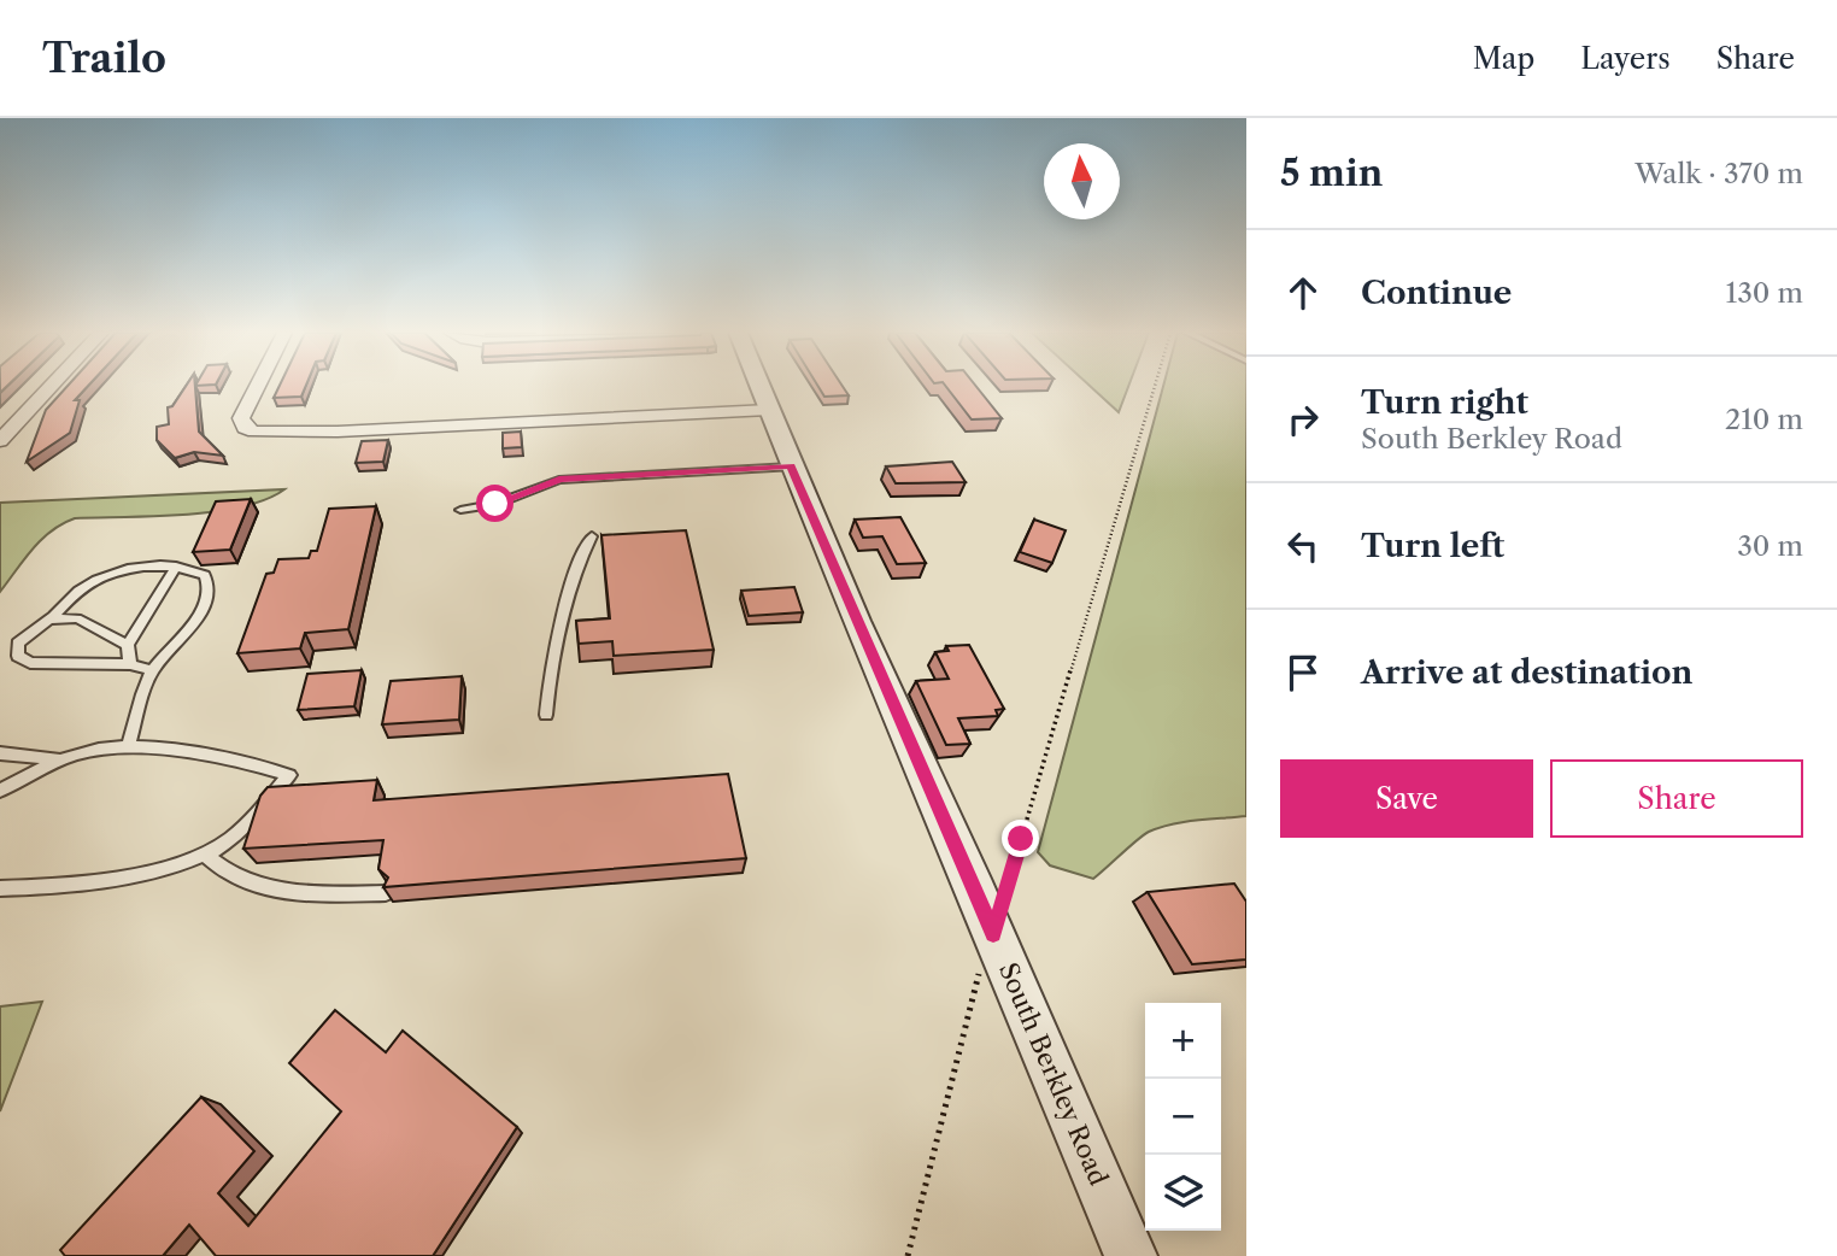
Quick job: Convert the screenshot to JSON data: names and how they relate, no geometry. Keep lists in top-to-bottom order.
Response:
{
  "streets": {
    "street": ["South Berkley Road"]
  },
  "north": "top",
  "page": {
    "header": "Trailo",
    "nav": ["Map", "Layers", "Share"],
    "heading": ["5 min", "Walk · 370 m"],
    "list": [
      ["Continue", "130 m"],
      ["Turn right", "South Berkley Road", "210 m"],
      ["Turn left", "30 m"],
      "Arrive at destination"
    ],
    "buttons": ["Save", "Share"],
    "map_buttons": ["+", "−"]
  }
}
